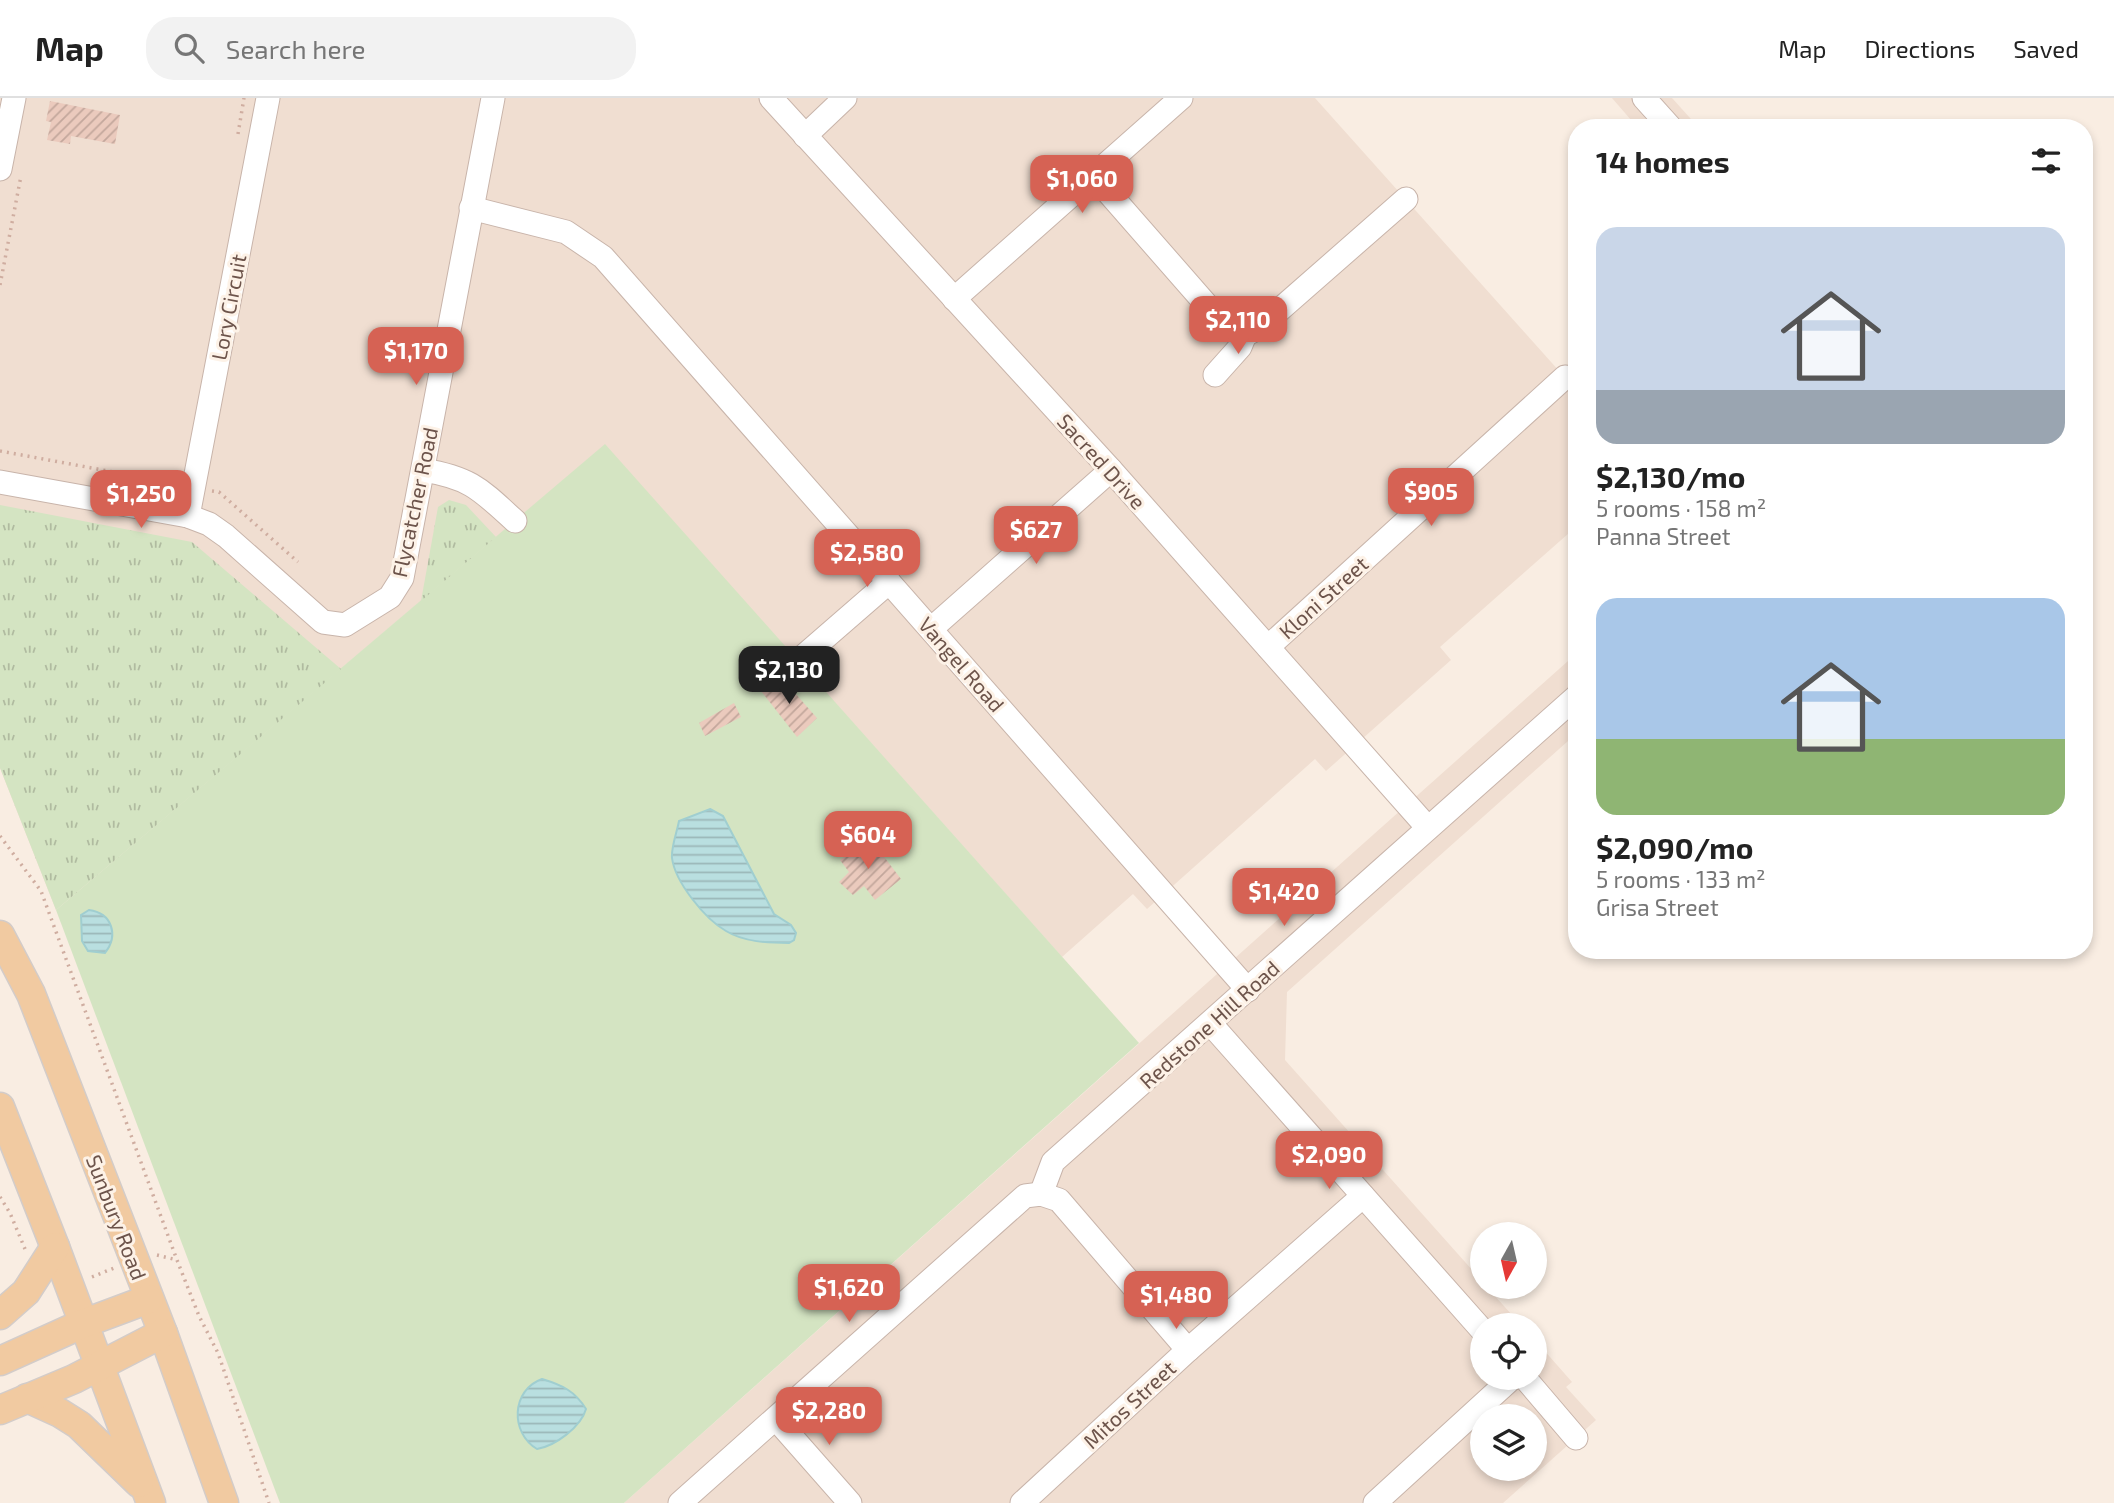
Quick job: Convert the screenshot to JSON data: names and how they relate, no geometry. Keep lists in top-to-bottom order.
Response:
{
  "streets": {
    "main road": ["Sunbury Road"],
    "street": [
      "Lory Circuit",
      "Sacred Drive",
      "Flycatcher Road",
      "Kloni Street",
      "Vangel Road",
      "Redstone Hill Road",
      "Mitos Street"
    ]
  },
  "crossings": [
    ["Lory Circuit", "Flycatcher Road"],
    ["Sacred Drive", "Kloni Street"],
    ["Sacred Drive", "Redstone Hill Road"],
    ["Flycatcher Road", "Vangel Road"],
    ["Vangel Road", "Redstone Hill Road"]
  ],
  "north": "bottom",
  "page": {
    "header": "Map",
    "search": "Search here",
    "nav": ["Map", "Directions", "Saved"],
    "heading": "14 homes",
    "price": [
      "$1,060",
      "$2,110",
      "$1,170",
      "$905",
      "$1,250",
      "$627",
      "$2,580",
      "$2,130",
      "$604",
      "$1,420",
      "$2,090",
      "$1,620",
      "$1,480",
      "$2,280"
    ],
    "list": [
      {
        "name": "$2,130/mo",
        "note": "5 rooms · 158 m² · Panna Street"
      },
      {
        "name": "$2,090/mo",
        "note": "5 rooms · 133 m² · Grisa Street"
      }
    ]
  }
}
